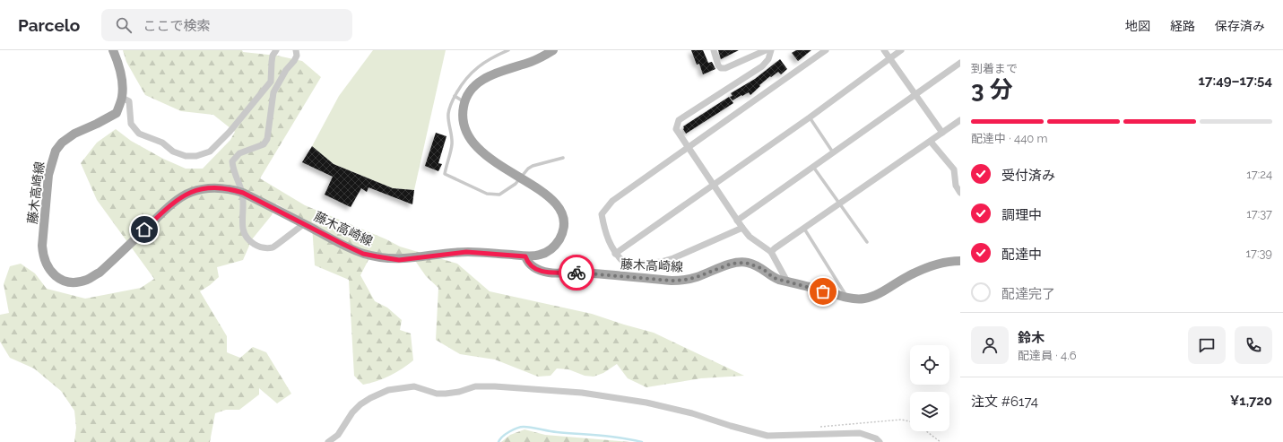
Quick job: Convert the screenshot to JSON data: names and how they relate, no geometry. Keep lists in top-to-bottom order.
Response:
{
  "streets": {
    "main road": ["藤木高崎線"]
  },
  "page": {
    "header": "Parcelo",
    "search": "ここで検索",
    "nav": ["地図", "経路", "保存済み"],
    "heading": ["3 分", "到着まで", "17:49–17:54"],
    "panel": [
      "鈴木",
      "配達員 · 4.6",
      "注文 #6174",
      "¥1,720"
    ],
    "bar": "配達中 · 440 m",
    "list": [
      ["受付済み", "17:24"],
      ["調理中", "17:37"],
      ["配達中", "17:39"],
      "配達完了"
    ]
  }
}
